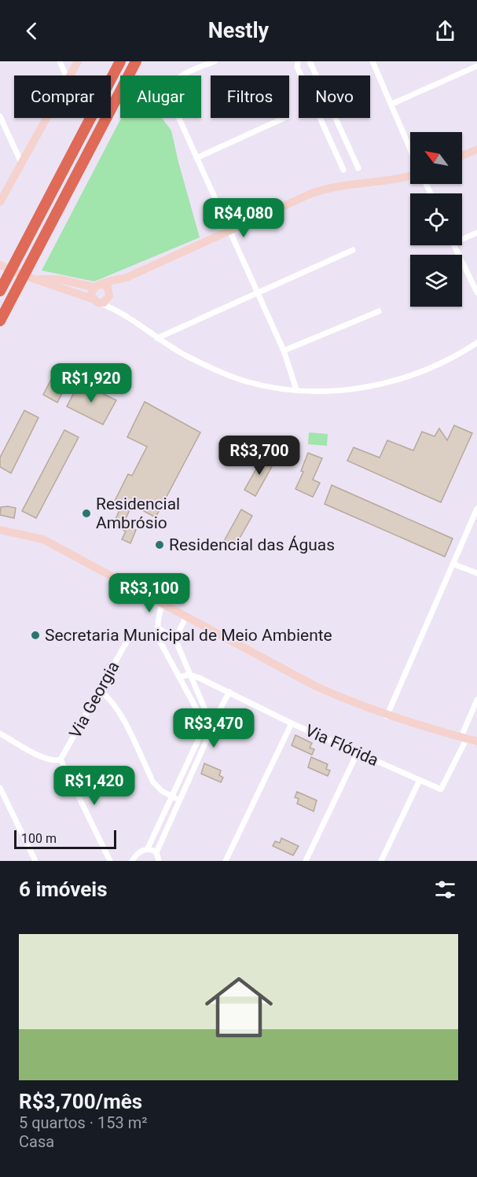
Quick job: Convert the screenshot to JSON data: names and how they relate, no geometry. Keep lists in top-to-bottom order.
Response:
{
  "streets": {
    "street": ["Via Georgia", "Via Flórida"]
  },
  "places": ["Residencial Ambrósio", "Residencial das Águas", "Secretaria Municipal de Meio Ambiente"],
  "scale_bar": "100 m",
  "north": "top left",
  "page": {
    "header": "Nestly",
    "chip": [
      "Comprar",
      "Alugar",
      "Filtros",
      "Novo"
    ],
    "price": [
      "R$4,080",
      "R$1,920",
      "R$3,700",
      "R$3,100",
      "R$3,470",
      "R$1,420"
    ],
    "scale": "100 m",
    "heading": "6 imóveis",
    "list": [
      {
        "name": "R$3,700/mês",
        "note": "5 quartos · 153 m² · Casa"
      }
    ]
  }
}
